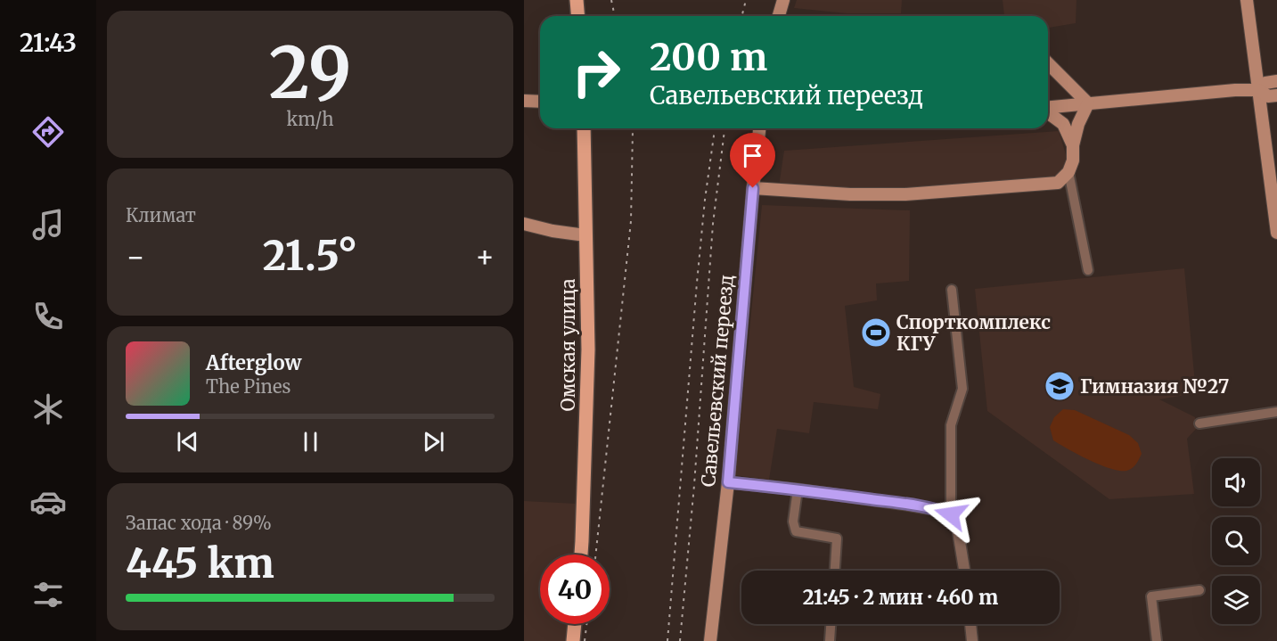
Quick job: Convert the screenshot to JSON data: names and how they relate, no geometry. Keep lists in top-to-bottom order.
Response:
{
  "streets": {
    "main road": ["Омская улица", "Савельевский переезд"]
  },
  "places": {
    "sports": ["Спорткомплекс КГУ"],
    "school or university": ["Гимназия №27"]
  },
  "page": {
    "tabs": "21:43",
    "tile": [
      ["29", "km/h"],
      "Климат",
      ["Запас хода · 89%", "445 km"]
    ],
    "turn": ["200 m", "Савельевский переезд"],
    "heat": ["−", "21.5°", "+"],
    "song": ["Afterglow", "The Pines"],
    "limit": "40",
    "trip": "21:45 · 2 мин · 460 m"
  }
}
